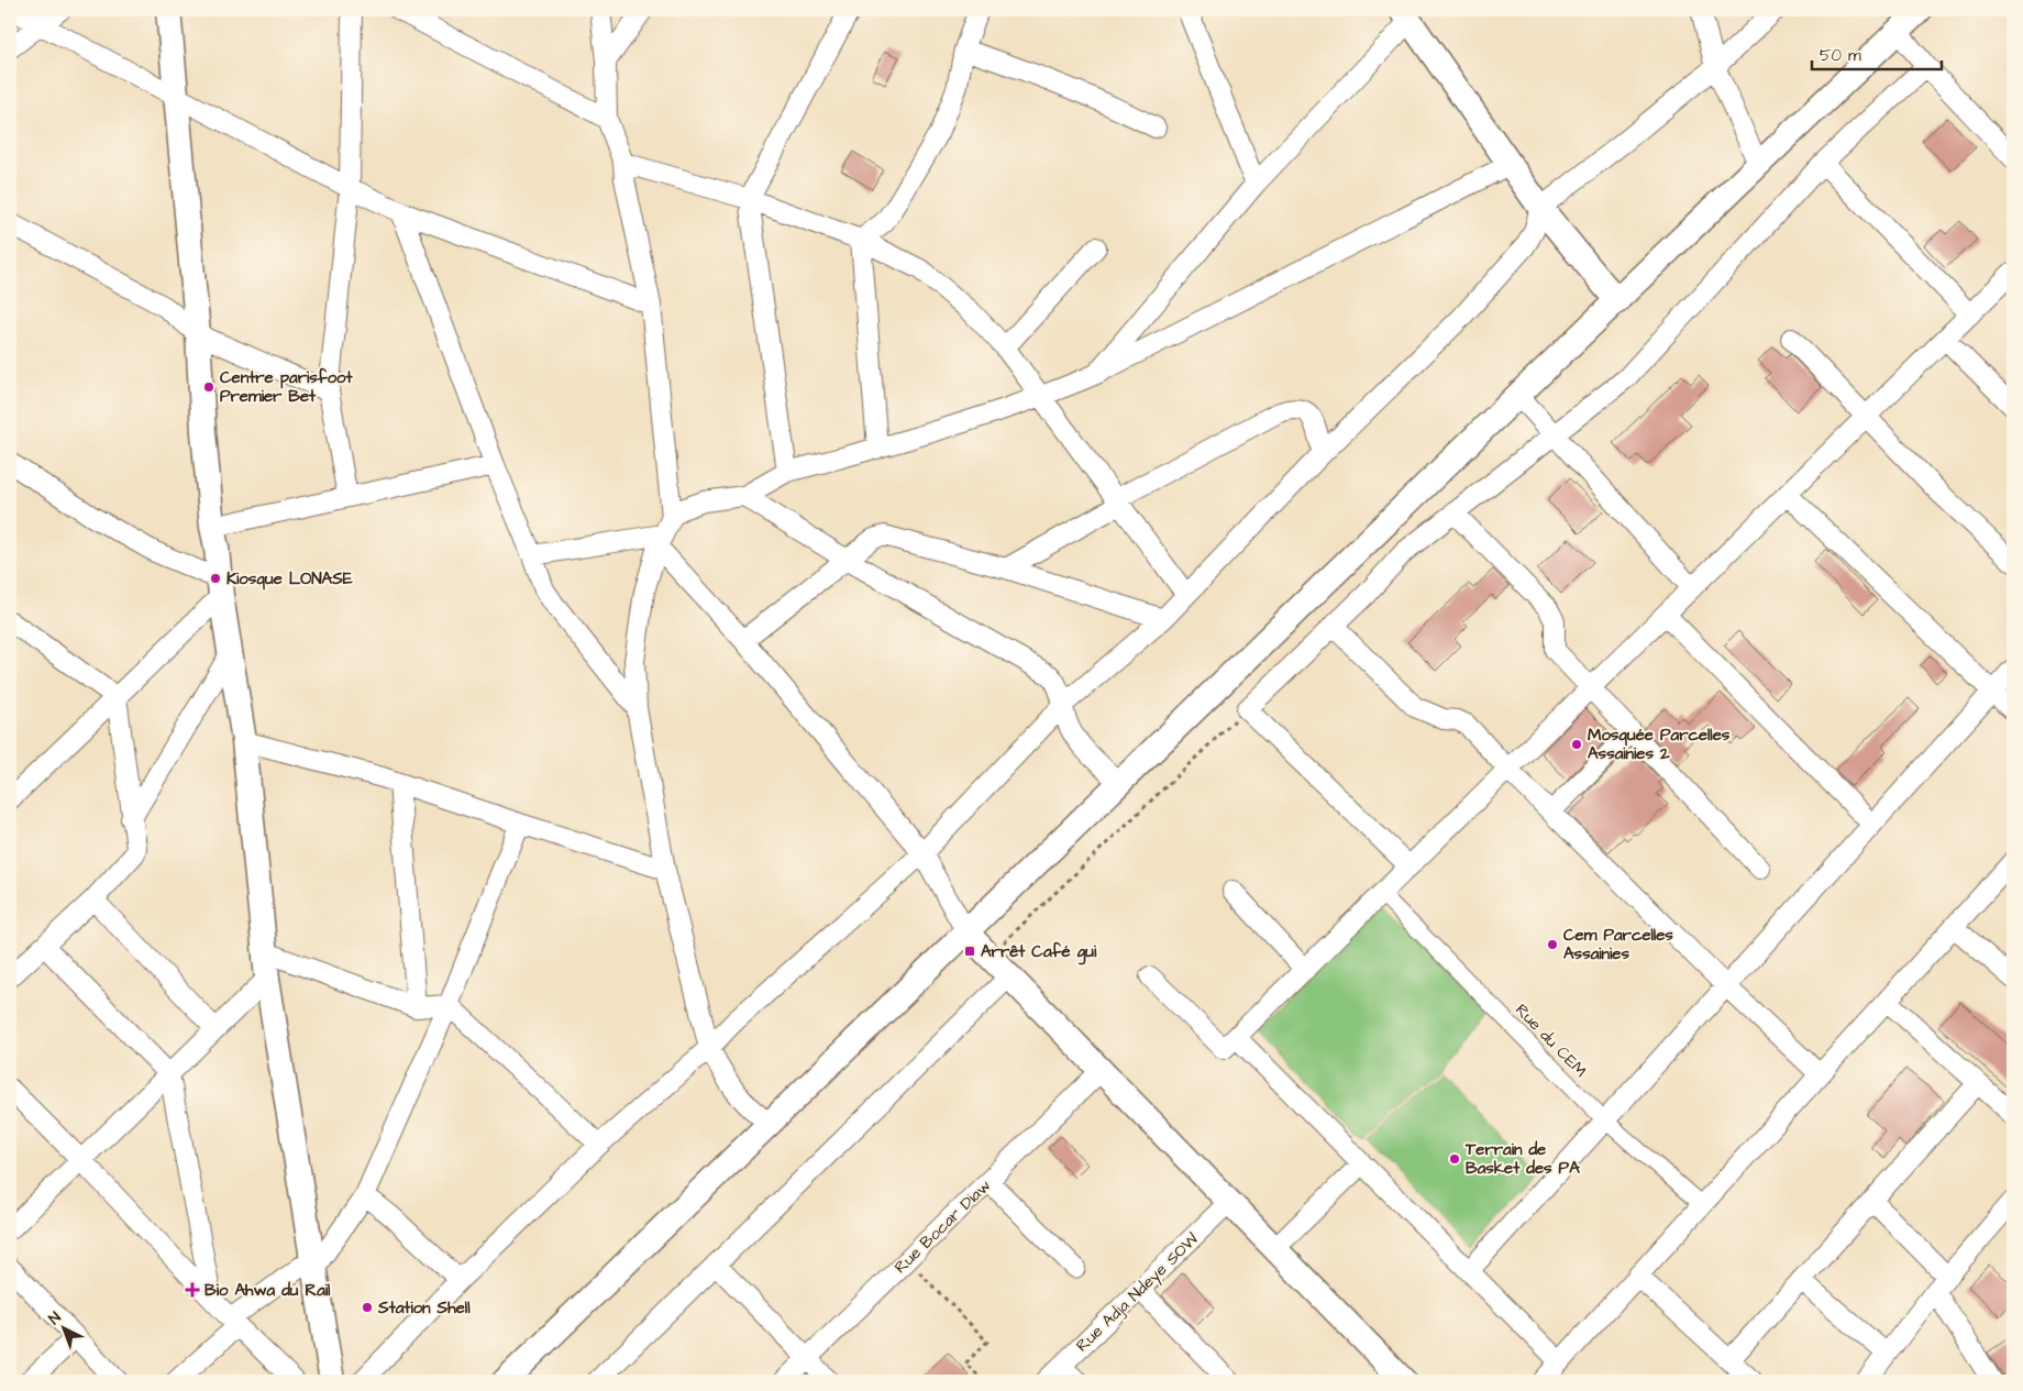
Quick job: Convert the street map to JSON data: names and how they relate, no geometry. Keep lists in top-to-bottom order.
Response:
{
  "streets": {
    "street": ["Rue du CEM", "Rue Bocar Diaw", "Rue Adja Ndeye SOW"]
  },
  "places": {
    "other": [
      "Centre parisfoot Premier Bet",
      "Kiosque LONASE",
      "Mosquée Parcelles Assainies 2",
      "Cem Parcelles Assainies",
      "Terrain de Basket des PA",
      "Station Shell"
    ],
    "transit": ["Arrêt Café gui"],
    "health": ["Bio Ahwa du Rail"]
  },
  "scale_bar": "50 m",
  "north": "top left"
}
